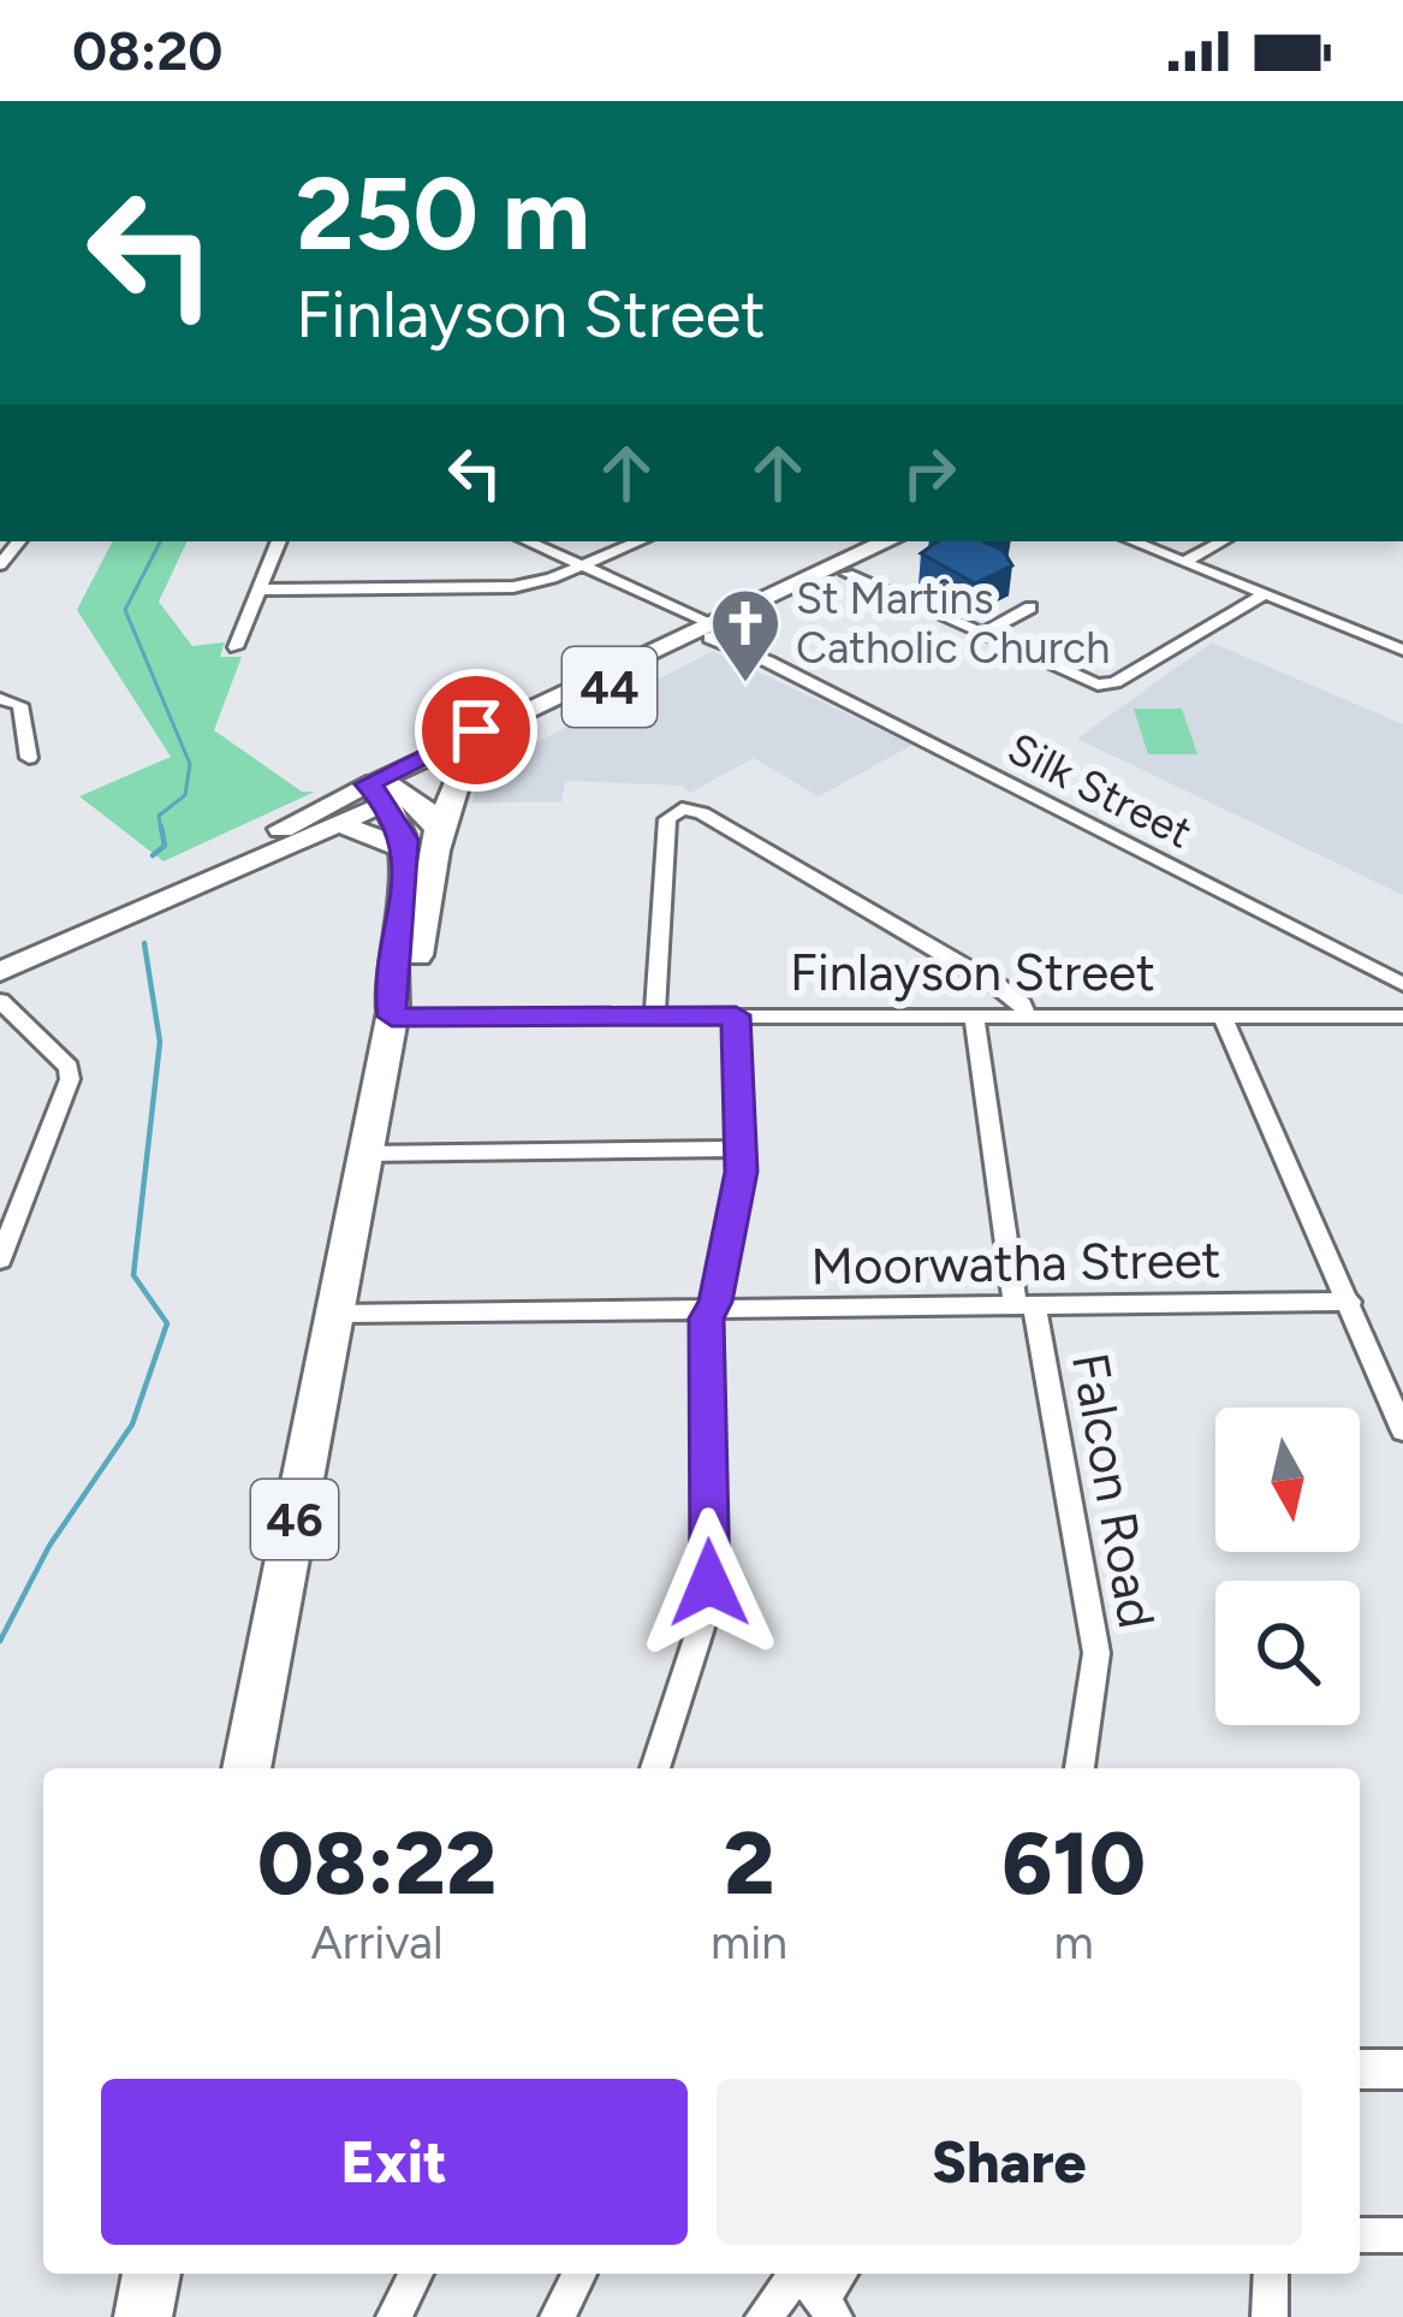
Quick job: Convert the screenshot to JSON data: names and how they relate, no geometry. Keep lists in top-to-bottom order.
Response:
{
  "streets": {
    "highway": ["44", "46"],
    "street": [
      "Silk Street",
      "Finlayson Street",
      "Moorwatha Street",
      "Falcon Road"
    ]
  },
  "crossings": [
    ["44", "Silk Street"],
    ["44", "46"],
    ["Finlayson Street", "Falcon Road"],
    ["Finlayson Street", "46"],
    ["Moorwatha Street", "Falcon Road"],
    ["Moorwatha Street", "46"]
  ],
  "places": {
    "church": ["St Martins Catholic Church"]
  },
  "north": "bottom",
  "page": {
    "status": "08:20",
    "turn": ["250 m", "Finlayson Street"],
    "eta": [
      "08:22",
      "Arrival",
      "2",
      "min",
      "610",
      "m"
    ],
    "buttons": ["Exit", "Share"]
  }
}
